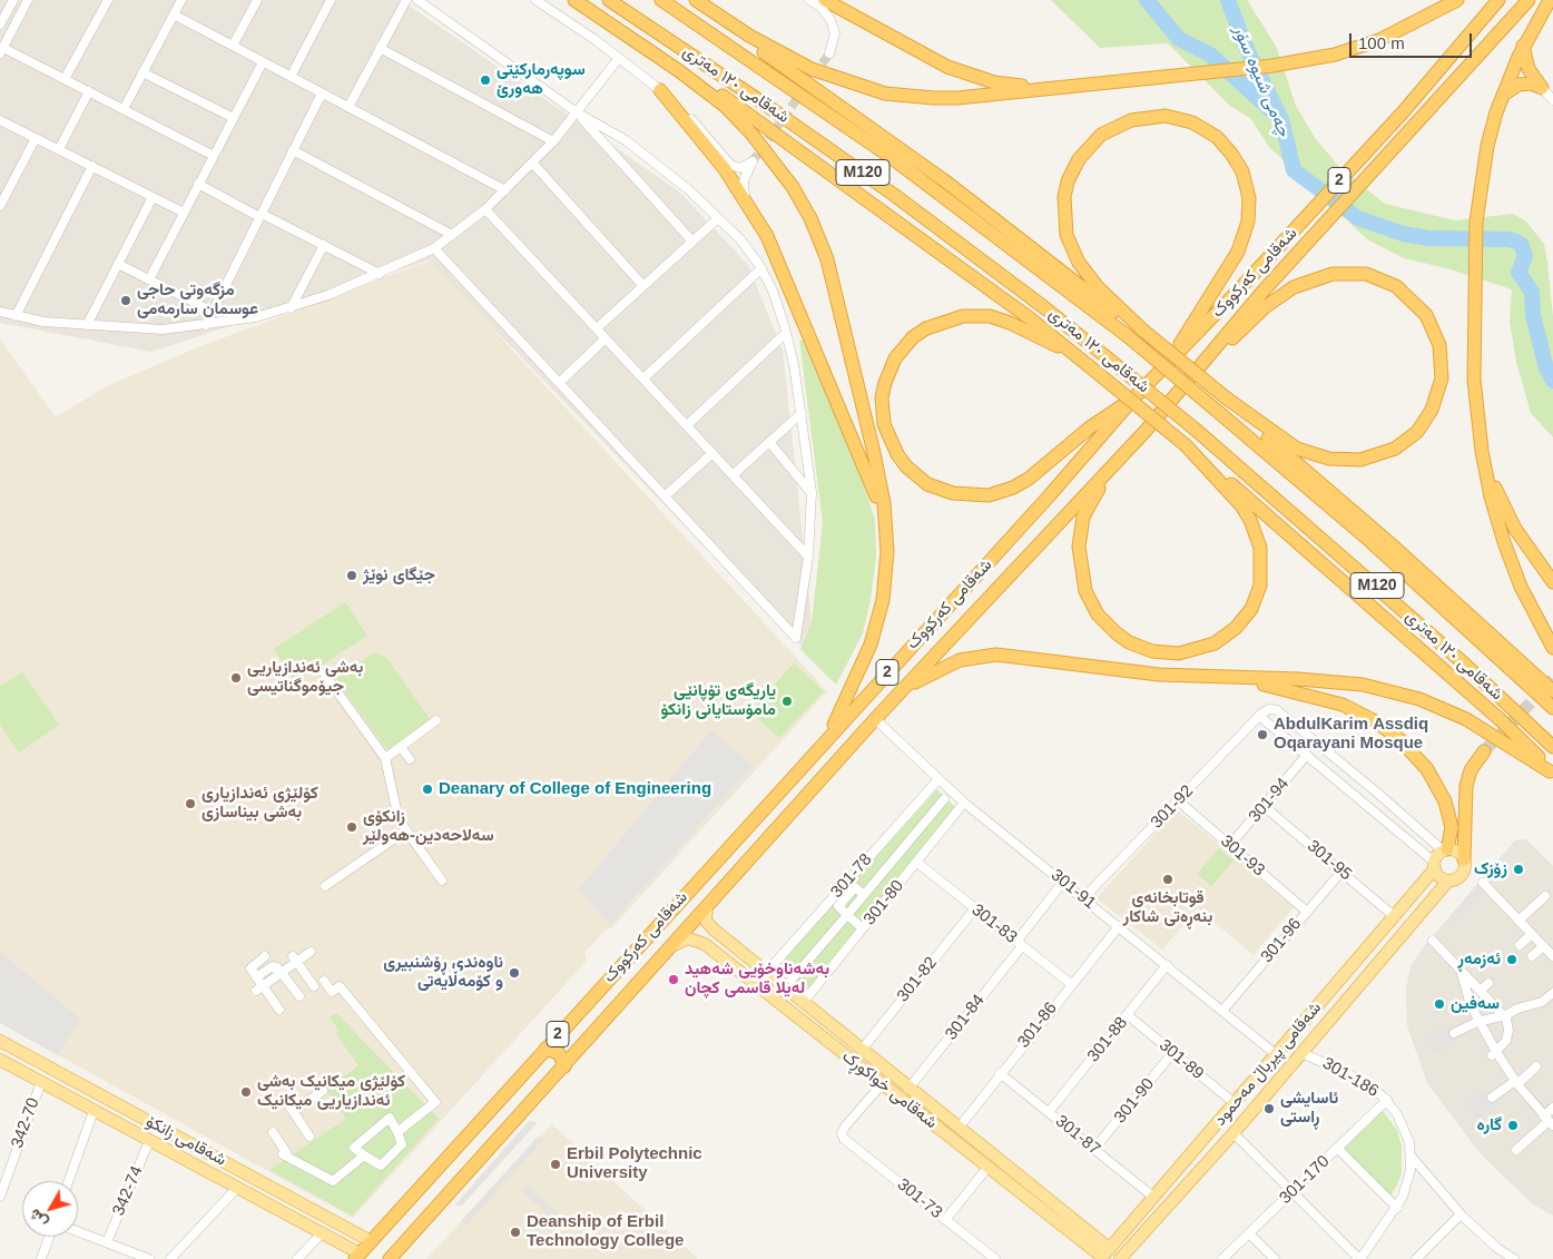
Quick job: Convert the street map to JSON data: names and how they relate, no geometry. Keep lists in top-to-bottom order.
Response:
{
  "streets": {
    "highway": [
      "شەقامی ١٢٠ مەتری",
      "M120",
      "2",
      "شەقامی کەرکووک"
    ],
    "main road": ["شەقامی پیرباڵ مەحمود", "شەقامی خواکوڕک", "شەقامی زانکۆ"],
    "street": [
      "301-94",
      "301-92",
      "301-93",
      "301-95",
      "301-78",
      "301-91",
      "301-80",
      "301-83",
      "301-96",
      "301-82",
      "301-84",
      "301-86",
      "301-88",
      "301-89",
      "301-186",
      "301-90",
      "342-70",
      "301-87",
      "301-170",
      "342-74",
      "301-73"
    ]
  },
  "crossings": [
    ["شەقامی کەرکووک", "301-91"],
    ["شەقامی کەرکووک", "شەقامی خواکوڕک"],
    ["شەقامی کەرکووک", "شەقامی زانکۆ"],
    ["301-94", "301-93"],
    ["301-94", "301-95"],
    ["301-92", "301-93"],
    ["301-92", "301-91"],
    ["301-93", "301-96"],
    ["301-95", "301-96"],
    ["301-95", "شەقامی پیرباڵ مەحمود"],
    ["301-78", "301-91"],
    ["301-78", "شەقامی خواکوڕک"],
    ["301-91", "301-80"],
    ["301-91", "301-96"],
    ["301-91", "301-84"],
    ["301-91", "301-86"],
    ["301-91", "301-88"],
    ["301-91", "شەقامی پیرباڵ مەحمود"],
    ["301-80", "301-83"],
    ["301-80", "شەقامی خواکوڕک"],
    ["301-83", "301-82"],
    ["301-83", "301-84"],
    ["301-83", "301-86"],
    ["301-82", "شەقامی خواکوڕک"],
    ["301-84", "شەقامی خواکوڕک"],
    ["301-86", "شەقامی خواکوڕک"],
    ["301-86", "301-87"],
    ["301-88", "301-89"],
    ["301-88", "301-87"],
    ["301-89", "شەقامی پیرباڵ مەحمود"],
    ["301-89", "301-90"],
    ["شەقامی پیرباڵ مەحمود", "301-186"],
    ["شەقامی پیرباڵ مەحمود", "شەقامی خواکوڕک"],
    ["شەقامی پیرباڵ مەحمود", "301-87"],
    ["301-186", "301-170"],
    ["شەقامی خواکوڕک", "301-73"],
    ["301-90", "301-87"],
    ["342-70", "شەقامی زانکۆ"],
    ["شەقامی زانکۆ", "342-74"]
  ],
  "water": ["چەمی شیوە سۆر"],
  "places": [
    "سوپەرمارکێتی هەورێ",
    "مزگەوتی حاجی عوسمان سارمەمی",
    "جێگای نوێژ",
    "بەشی ئەندازیاریی جیۆموگناتیسی",
    "یاریگەی تۆپانێی مامۆستایانی زانکۆ",
    "AbdulKarim Assdiq Oqarayani Mosque",
    "Deanary of College of Engineering",
    "کۆلێژی ئەندازیاری بەشی بیناسازی",
    "زانکۆی سەلاحەدین-هەولێر",
    "زۆزک",
    "قوتابخانەی بنەڕەتی شاکار",
    "ئەزمەڕ",
    "ناوەندی ڕۆشنبیری و کۆمەڵایەتی",
    "بەشەناوخۆیی شەهید لەیلا قاسمی کچان",
    "سەفین",
    "کۆلێژی میکانیک بەشی ئەندازیاریی میکانیک",
    "ئاسایشی ڕاستی",
    "گارە",
    "Erbil Polytechnic University",
    "Deanship of Erbil Technology College"
  ],
  "scale_bar": "100 m",
  "north": "bottom left"
}
